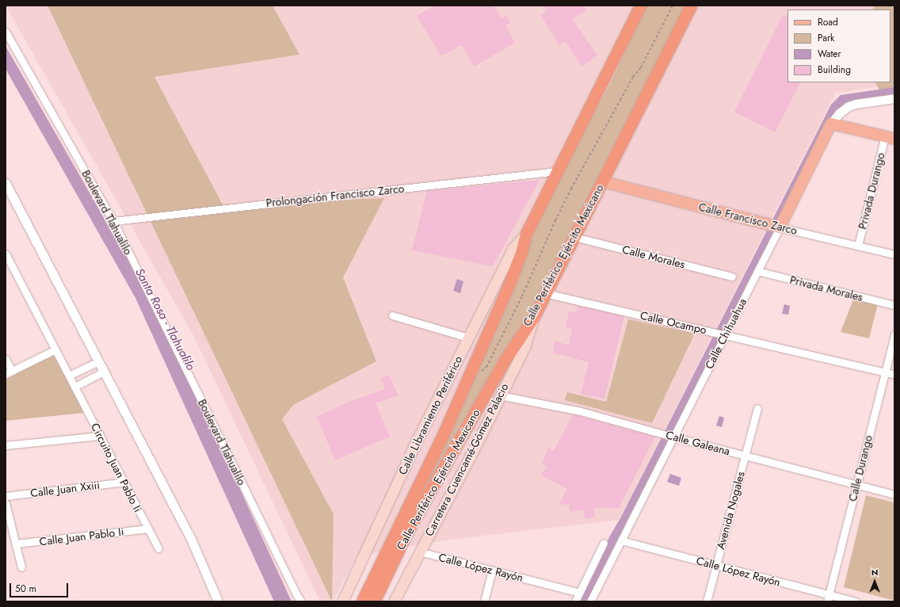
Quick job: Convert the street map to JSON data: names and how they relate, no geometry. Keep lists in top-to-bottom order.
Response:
{
  "streets": {
    "highway": ["Calle Periférico Ejército Mexicano"],
    "main road": [
      "Calle Francisco Zarco",
      "Calle Chihuahua",
      "Calle Libramiento Periférico",
      "Carretera Cuencamé-Gómez Palacio"
    ],
    "street": [
      "Privada Durango",
      "Prolongación Francisco Zarco",
      "Boulevard Tlahualilo",
      "Calle Morales",
      "Privada Morales",
      "Calle Ocampo",
      "Calle Galeana",
      "Circuito Juan Pablo Ii",
      "Calle Durango",
      "Calle Juan Xxiii",
      "Avenida Nogales",
      "Calle Juan Pablo Ii",
      "Calle López Rayón"
    ]
  },
  "crossings": [
    ["Privada Durango", "Calle Francisco Zarco"],
    ["Prolongación Francisco Zarco", "Boulevard Tlahualilo"],
    ["Prolongación Francisco Zarco", "Calle Periférico Ejército Mexicano"],
    ["Calle Francisco Zarco", "Calle Periférico Ejército Mexicano"],
    ["Calle Francisco Zarco", "Calle Chihuahua"],
    ["Calle Periférico Ejército Mexicano", "Calle Morales"],
    ["Calle Periférico Ejército Mexicano", "Calle Ocampo"],
    ["Calle Periférico Ejército Mexicano", "Calle Libramiento Periférico"],
    ["Calle Periférico Ejército Mexicano", "Carretera Cuencamé-Gómez Palacio"],
    ["Privada Morales", "Calle Chihuahua"],
    ["Calle Ocampo", "Calle Chihuahua"],
    ["Calle Ocampo", "Calle Durango"],
    ["Calle Chihuahua", "Calle Galeana"],
    ["Calle Chihuahua", "Calle López Rayón"],
    ["Calle Galeana", "Carretera Cuencamé-Gómez Palacio"],
    ["Calle Galeana", "Calle Durango"],
    ["Calle Galeana", "Avenida Nogales"],
    ["Carretera Cuencamé-Gómez Palacio", "Calle López Rayón"],
    ["Circuito Juan Pablo Ii", "Calle Juan Xxiii"],
    ["Circuito Juan Pablo Ii", "Calle Juan Pablo Ii"],
    ["Calle Durango", "Calle López Rayón"],
    ["Avenida Nogales", "Calle López Rayón"]
  ],
  "water": ["Santa Rosa - Tlahualilo"],
  "legend": [
    "Road",
    "Park",
    "Water",
    "Building"
  ],
  "scale_bar": "50 m",
  "north": "top"
}
